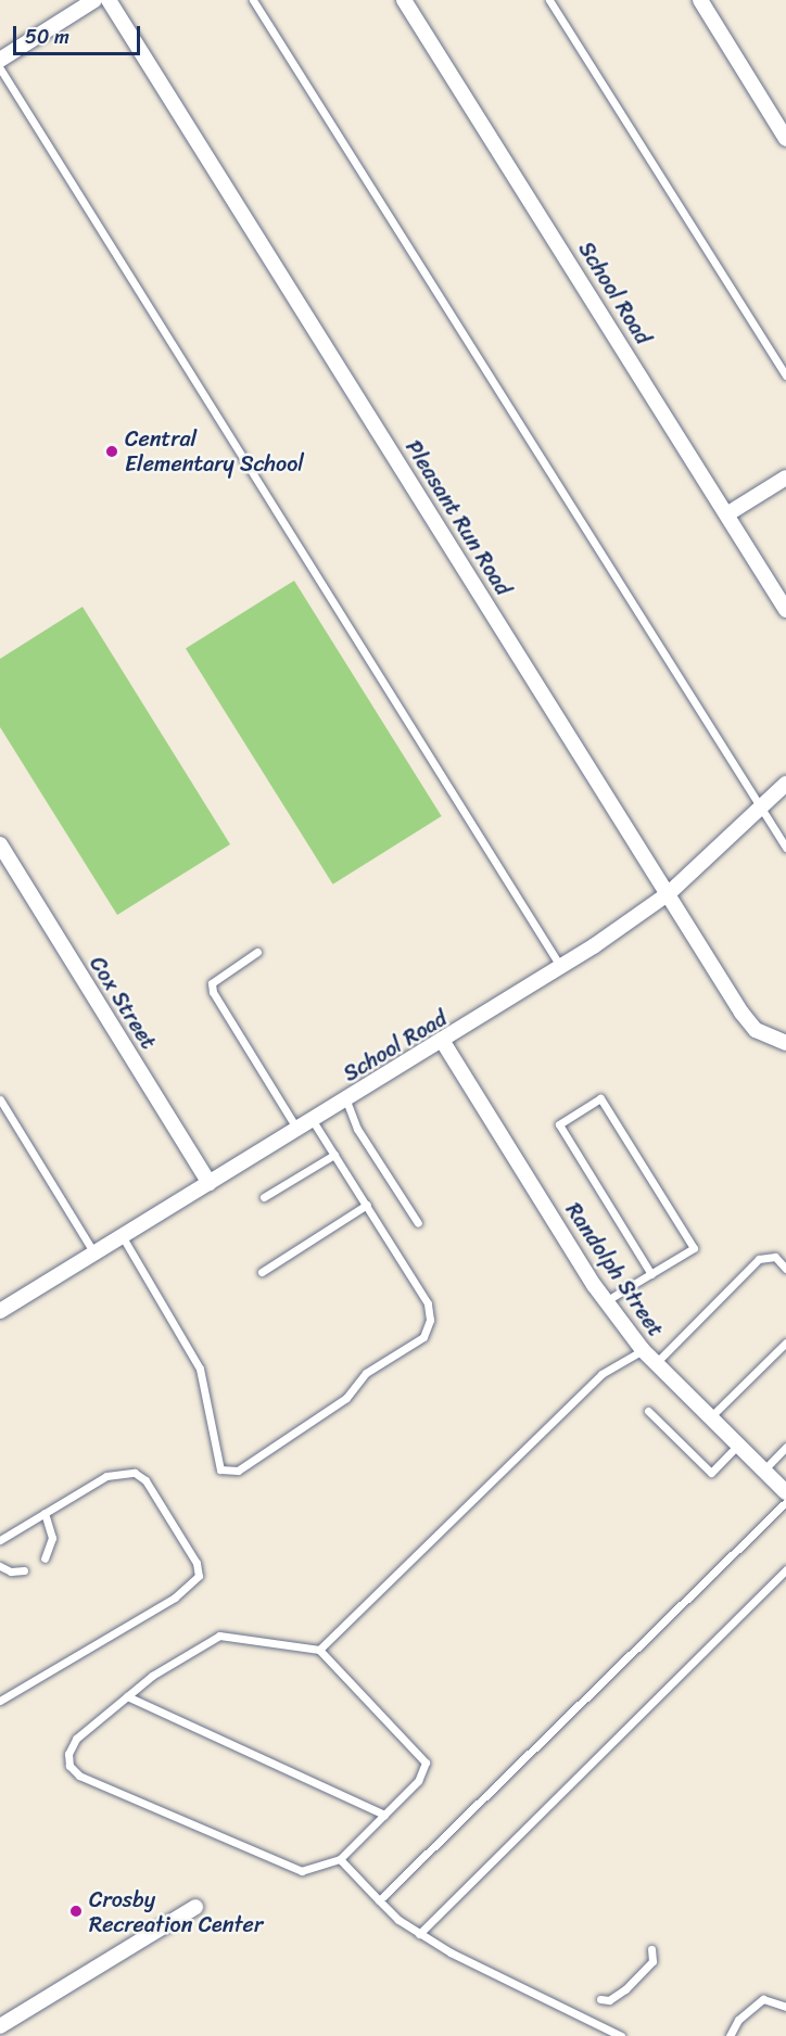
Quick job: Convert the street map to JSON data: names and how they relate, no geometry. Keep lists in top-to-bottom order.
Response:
{
  "streets": {
    "street": [
      "School Road",
      "Pleasant Run Road",
      "Cox Street",
      "Randolph Street"
    ]
  },
  "crossings": [
    ["School Road", "Pleasant Run Road"],
    ["School Road", "Cox Street"],
    ["School Road", "Randolph Street"]
  ],
  "places": ["Central Elementary School", "Crosby Recreation Center"],
  "scale_bar": "50 m"
}
